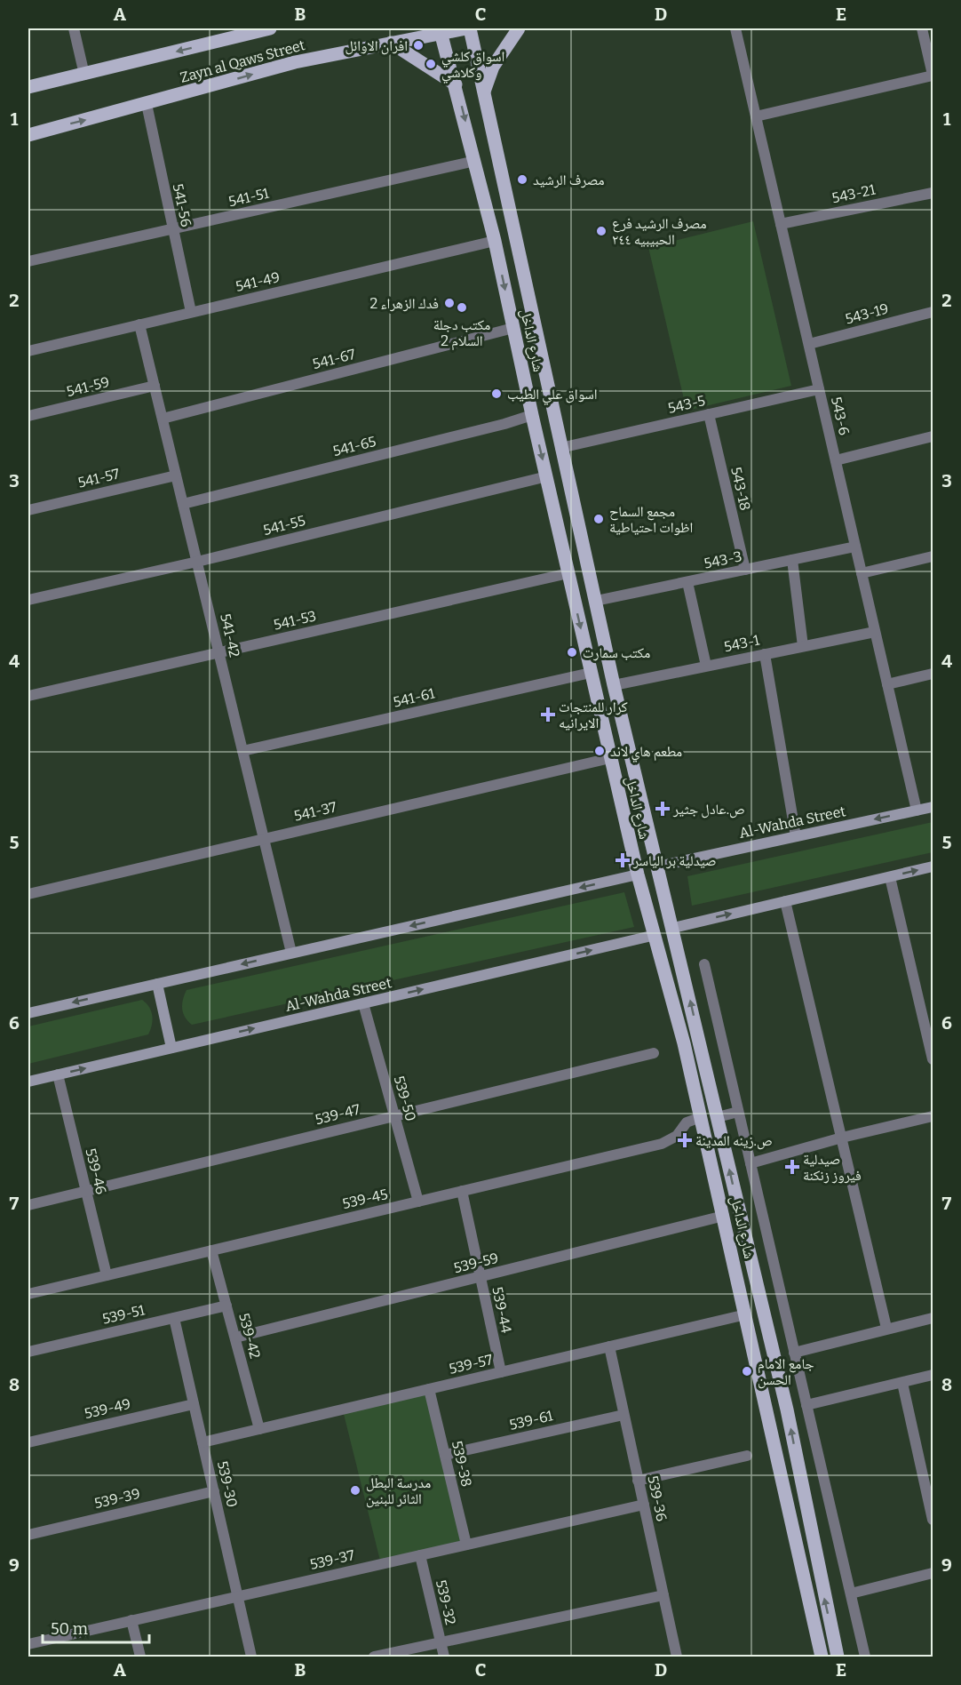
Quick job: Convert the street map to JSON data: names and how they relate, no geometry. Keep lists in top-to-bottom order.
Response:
{
  "streets": {
    "main road": ["Zayn al Qaws Street", "شارع الداخل"],
    "street": [
      "543-21",
      "541-51",
      "541-56",
      "541-49",
      "543-19",
      "541-67",
      "541-59",
      "543-5",
      "543-6",
      "541-65",
      "541-57",
      "543-18",
      "541-55",
      "543-3",
      "541-53",
      "541-42",
      "543-1",
      "541-61",
      "541-37",
      "Al-Wahda Street",
      "539-50",
      "539-47",
      "539-46",
      "539-45",
      "539-59",
      "539-44",
      "539-51",
      "539-42",
      "539-57",
      "539-49",
      "539-61",
      "539-38",
      "539-30",
      "539-39",
      "539-36",
      "539-37",
      "539-32"
    ]
  },
  "crossings": [
    ["Zayn al Qaws Street", "541-56"],
    ["Zayn al Qaws Street", "شارع الداخل"],
    ["543-21", "543-6"],
    ["541-51", "541-56"],
    ["541-51", "شارع الداخل"],
    ["541-56", "541-49"],
    ["541-49", "شارع الداخل"],
    ["541-49", "541-42"],
    ["543-19", "543-6"],
    ["شارع الداخل", "541-67"],
    ["شارع الداخل", "543-5"],
    ["شارع الداخل", "541-65"],
    ["شارع الداخل", "541-55"],
    ["شارع الداخل", "543-3"],
    ["شارع الداخل", "541-53"],
    ["شارع الداخل", "543-1"],
    ["شارع الداخل", "541-61"],
    ["شارع الداخل", "541-37"],
    ["شارع الداخل", "Al-Wahda Street"],
    ["شارع الداخل", "539-45"],
    ["شارع الداخل", "539-59"],
    ["شارع الداخل", "539-57"],
    ["541-67", "541-42"],
    ["541-59", "541-42"],
    ["543-5", "543-6"],
    ["543-5", "543-18"],
    ["543-6", "543-3"],
    ["543-6", "543-1"],
    ["543-6", "Al-Wahda Street"],
    ["541-65", "541-42"],
    ["541-57", "541-42"],
    ["543-18", "543-3"],
    ["541-55", "541-42"],
    ["541-53", "541-42"],
    ["541-42", "541-61"],
    ["541-42", "541-37"],
    ["Al-Wahda Street", "539-50"],
    ["Al-Wahda Street", "539-46"],
    ["539-50", "539-47"],
    ["539-50", "539-45"],
    ["539-47", "539-46"],
    ["539-46", "539-45"],
    ["539-45", "539-44"],
    ["539-45", "539-42"],
    ["539-59", "539-44"],
    ["539-59", "539-42"],
    ["539-44", "539-57"],
    ["539-51", "539-42"],
    ["539-51", "539-30"],
    ["539-42", "539-57"],
    ["539-57", "539-38"],
    ["539-57", "539-30"],
    ["539-57", "539-36"],
    ["539-49", "539-30"],
    ["539-61", "539-38"],
    ["539-61", "539-36"],
    ["539-38", "539-37"],
    ["539-30", "539-39"],
    ["539-30", "539-37"],
    ["539-36", "539-37"],
    ["539-37", "539-32"]
  ],
  "places": {
    "other": [
      "افران الاوائل",
      "اسواق كلشي وكلاشي",
      "مصرف الرشيد",
      "مصرف الرشيد فرع الحبيبيه ٢٤٤",
      "فدك الزهراء 2",
      "مكتب دجلة السلام 2",
      "اسواق علي الطيب",
      "مجمع السماح اظوات احتياطية",
      "مكتب سمارت",
      "مطعم هاي لاند",
      "جامع الامام الحسن",
      "مدرسة البطل الثائر للبنين"
    ],
    "health": [
      "كرار للمنتجات الايرانيه",
      "ص.عادل جثير",
      "صيدلية بر الياسر",
      "ص.زينه المدينة",
      "صيدلية فيروز زنكنة"
    ]
  },
  "scale_bar": "50 m",
  "grid": {
    "columns": [
      "A",
      "B",
      "C",
      "D",
      "E"
    ],
    "rows": [
      "1",
      "2",
      "3",
      "4",
      "5",
      "6",
      "7",
      "8",
      "9"
    ]
  }
}
